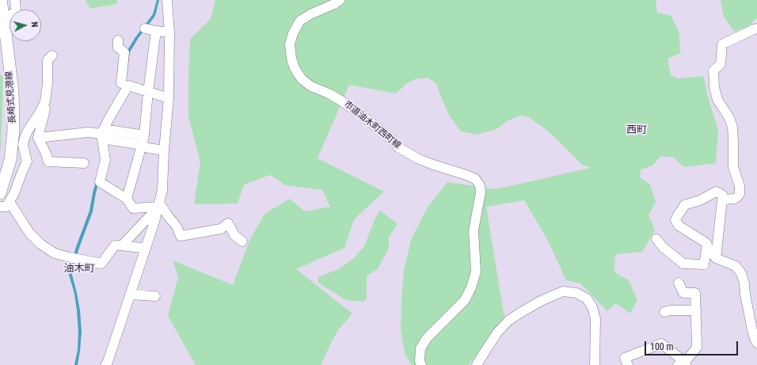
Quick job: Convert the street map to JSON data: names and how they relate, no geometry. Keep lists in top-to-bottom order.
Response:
{
  "streets": {
    "main road": ["長崎式見港線"],
    "street": ["市道油木町西町線"]
  },
  "districts": ["西町", "油木町"],
  "scale_bar": "100 m",
  "north": "right"
}
